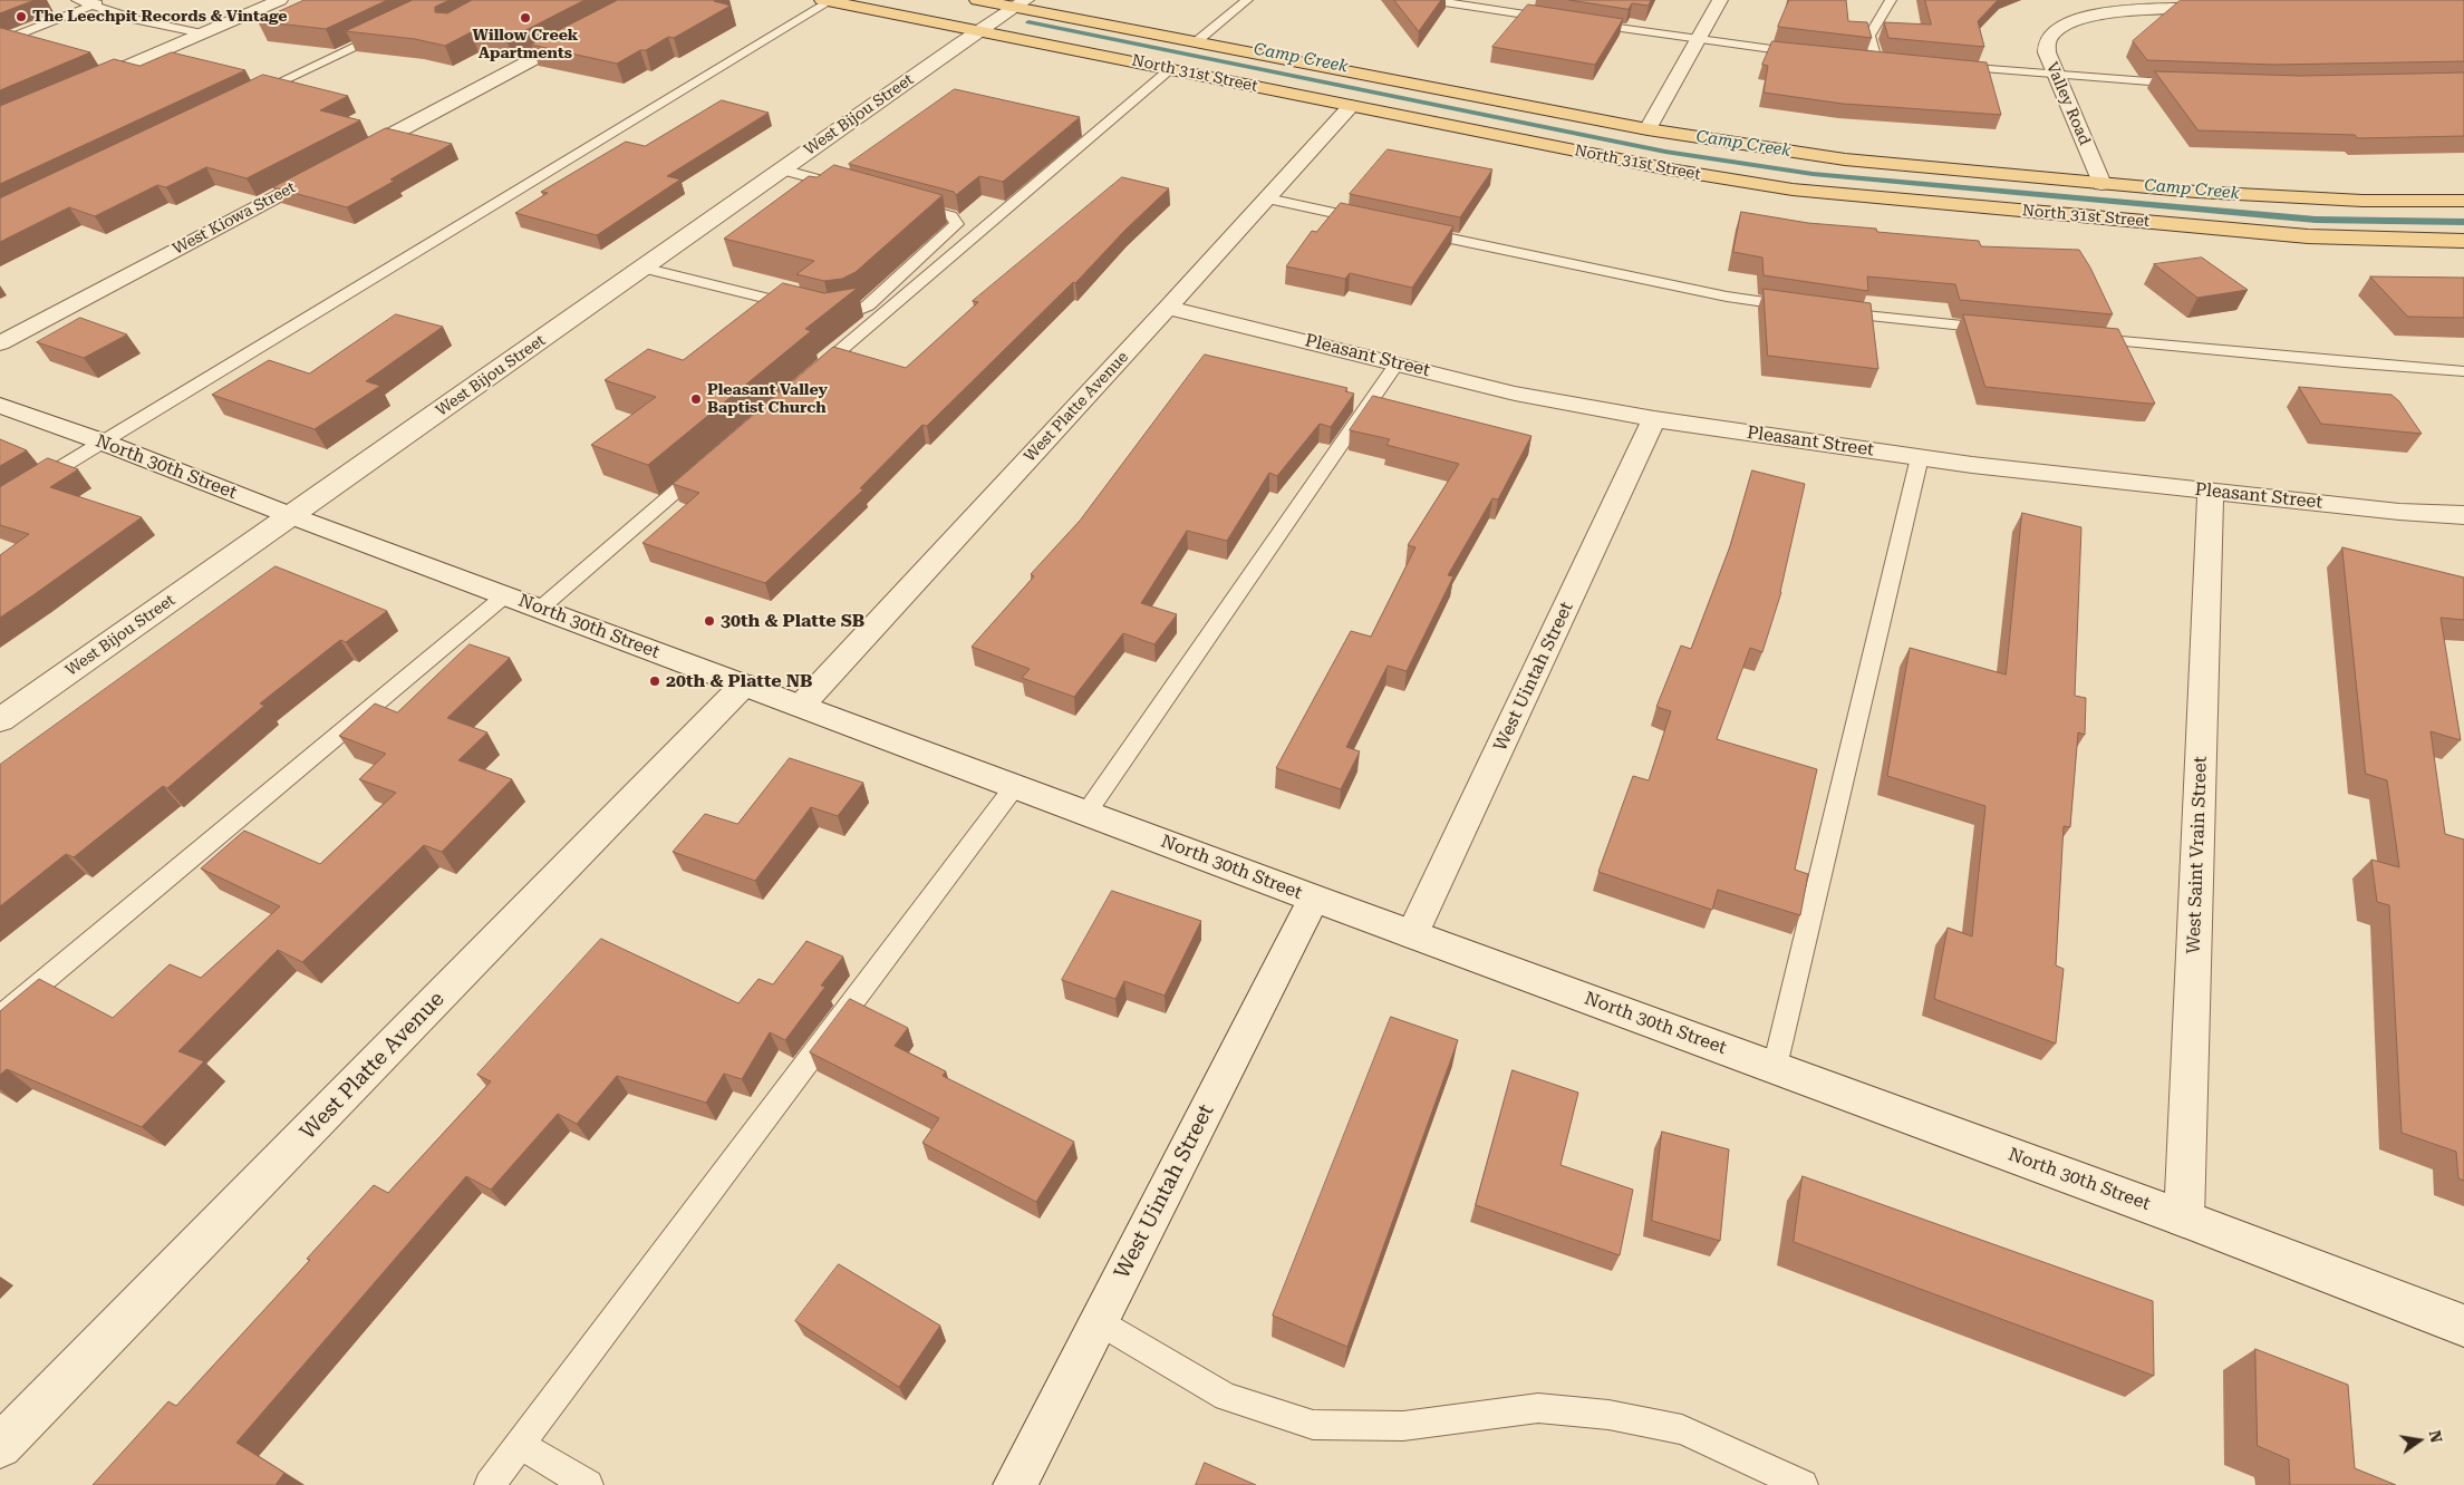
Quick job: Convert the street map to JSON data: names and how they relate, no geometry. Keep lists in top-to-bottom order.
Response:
{
  "streets": {
    "main road": ["North 31st Street"],
    "street": [
      "Valley Road",
      "West Bijou Street",
      "West Kiowa Street",
      "Pleasant Street",
      "West Platte Avenue",
      "North 30th Street",
      "West Uintah Street",
      "West Saint Vrain Street"
    ]
  },
  "crossings": [
    ["North 31st Street", "Valley Road"],
    ["North 31st Street", "West Bijou Street"],
    ["North 31st Street", "West Platte Avenue"],
    ["West Bijou Street", "North 30th Street"],
    ["Pleasant Street", "West Platte Avenue"],
    ["Pleasant Street", "West Uintah Street"],
    ["Pleasant Street", "West Saint Vrain Street"],
    ["West Platte Avenue", "North 30th Street"],
    ["North 30th Street", "West Uintah Street"],
    ["North 30th Street", "West Saint Vrain Street"]
  ],
  "water": ["Camp Creek"],
  "places": [
    "The Leechpit Records & Vintage",
    "Willow Creek Apartments",
    "Pleasant Valley Baptist Church",
    "30th & Platte SB",
    "20th & Platte NB"
  ],
  "north": "right"
}
